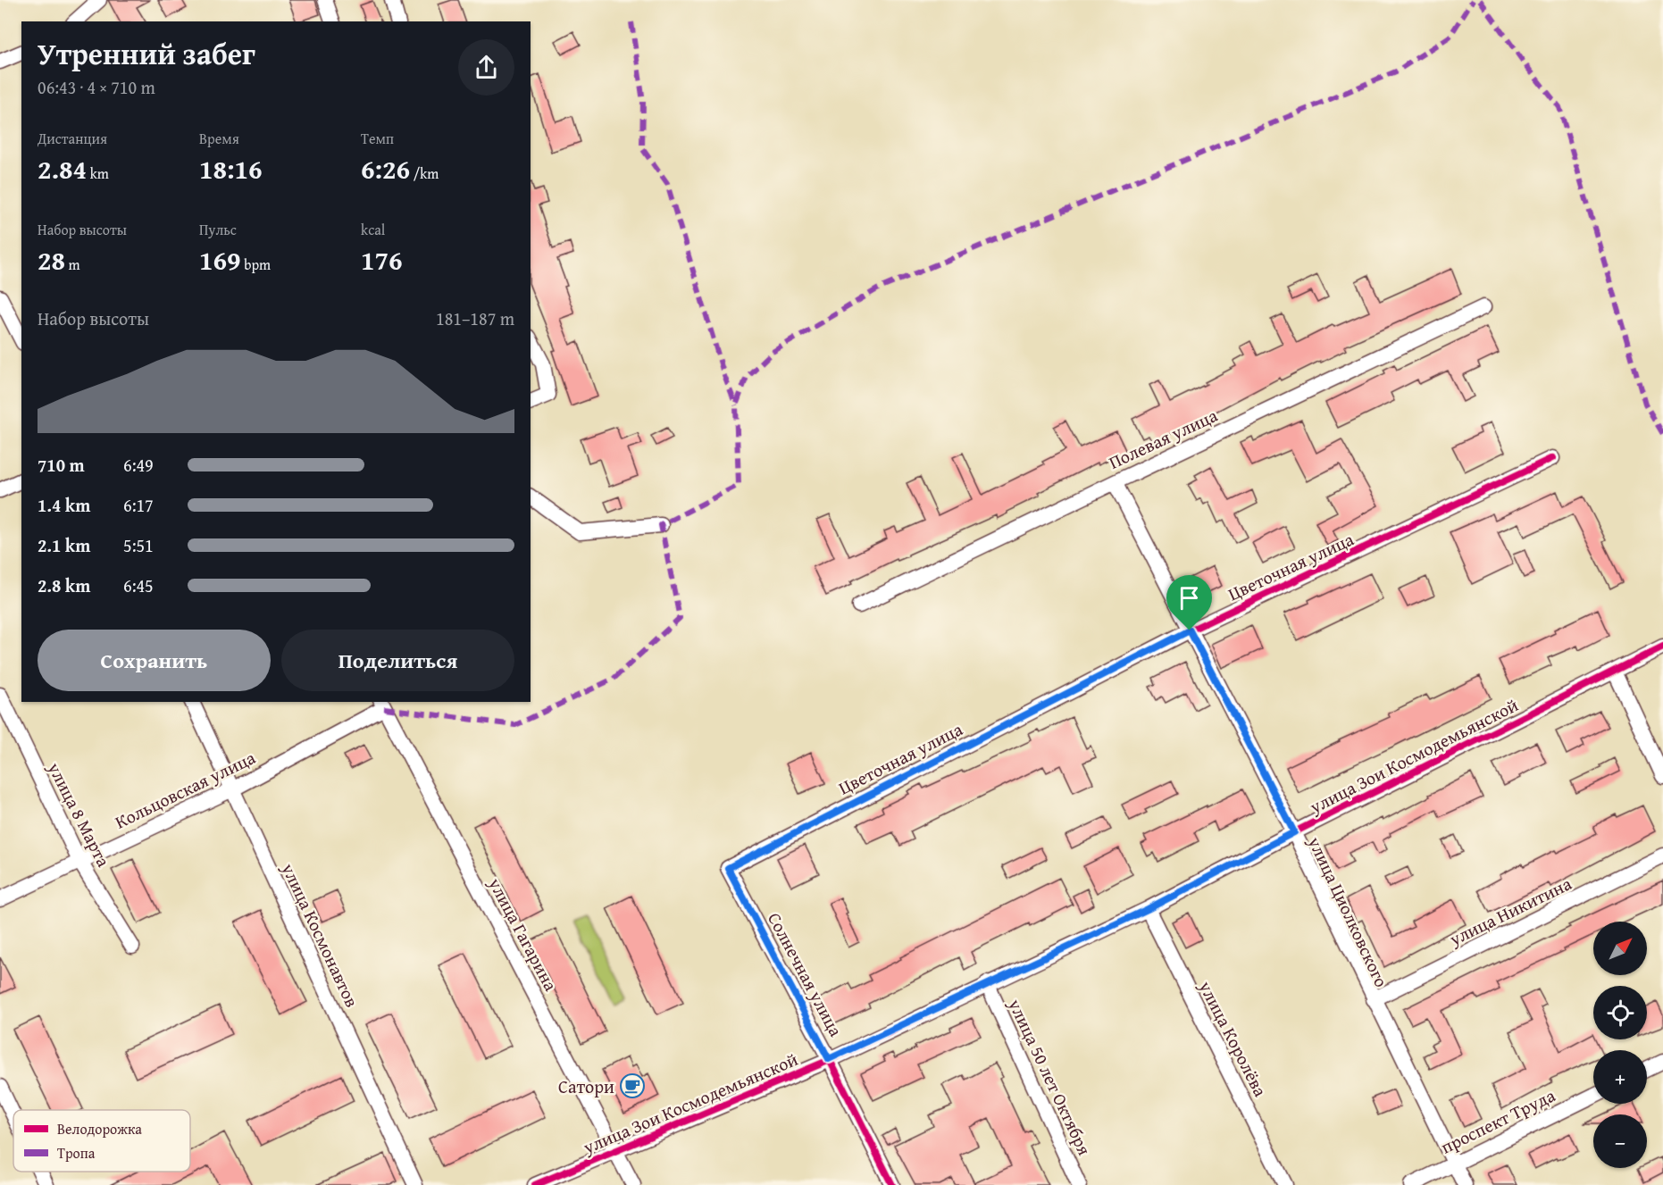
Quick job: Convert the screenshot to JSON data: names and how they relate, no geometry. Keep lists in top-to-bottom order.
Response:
{
  "streets": {
    "street": [
      "Полевая улица",
      "Цветочная улица",
      "улица Зои Космодемьянской",
      "Кольцовская улица",
      "улица 8 Марта",
      "улица Никитина",
      "улица Циолковского",
      "улица Гагарина",
      "улица Космонавтов",
      "Солнечная улица",
      "улица Королёва",
      "улица 50 лет Октября",
      "проспект Труда"
    ]
  },
  "crossings": [
    ["Полевая улица", "улица Циолковского"],
    ["Цветочная улица", "улица Циолковского"],
    ["Цветочная улица", "Солнечная улица"],
    ["улица Зои Космодемьянской", "улица Циолковского"],
    ["улица Зои Космодемьянской", "улица Гагарина"],
    ["улица Зои Космодемьянской", "Солнечная улица"],
    ["улица Зои Космодемьянской", "улица Королёва"],
    ["улица Зои Космодемьянской", "улица 50 лет Октября"],
    ["Кольцовская улица", "улица 8 Марта"],
    ["Кольцовская улица", "улица Гагарина"],
    ["Кольцовская улица", "улица Космонавтов"],
    ["улица Никитина", "улица Циолковского"],
    ["улица Циолковского", "проспект Труда"]
  ],
  "places": {
    "cafe": ["Сатори"]
  },
  "legend": ["Велодорожка", "Тропа"],
  "north": "top right",
  "page": {
    "heading": ["Утренний забег", "06:43 · 4 × 710 m"],
    "stats": [
      ["Дистанция", "2.84 km"],
      ["Время", "18:16"],
      ["Темп", "6:26 /km"],
      ["Набор высоты", "28 m"],
      ["Пульс", "169 bpm"],
      ["kcal", "176"]
    ],
    "chart": ["Набор высоты", "181–187 m"],
    "list": [
      {
        "name": "710 m",
        "note": "6:49"
      },
      {
        "name": "1.4 km",
        "note": "6:17"
      },
      {
        "name": "2.1 km",
        "note": "5:51"
      },
      {
        "name": "2.8 km",
        "note": "6:45"
      }
    ],
    "buttons": ["Сохранить", "Поделиться"],
    "map_buttons": ["+", "−"]
  }
}
